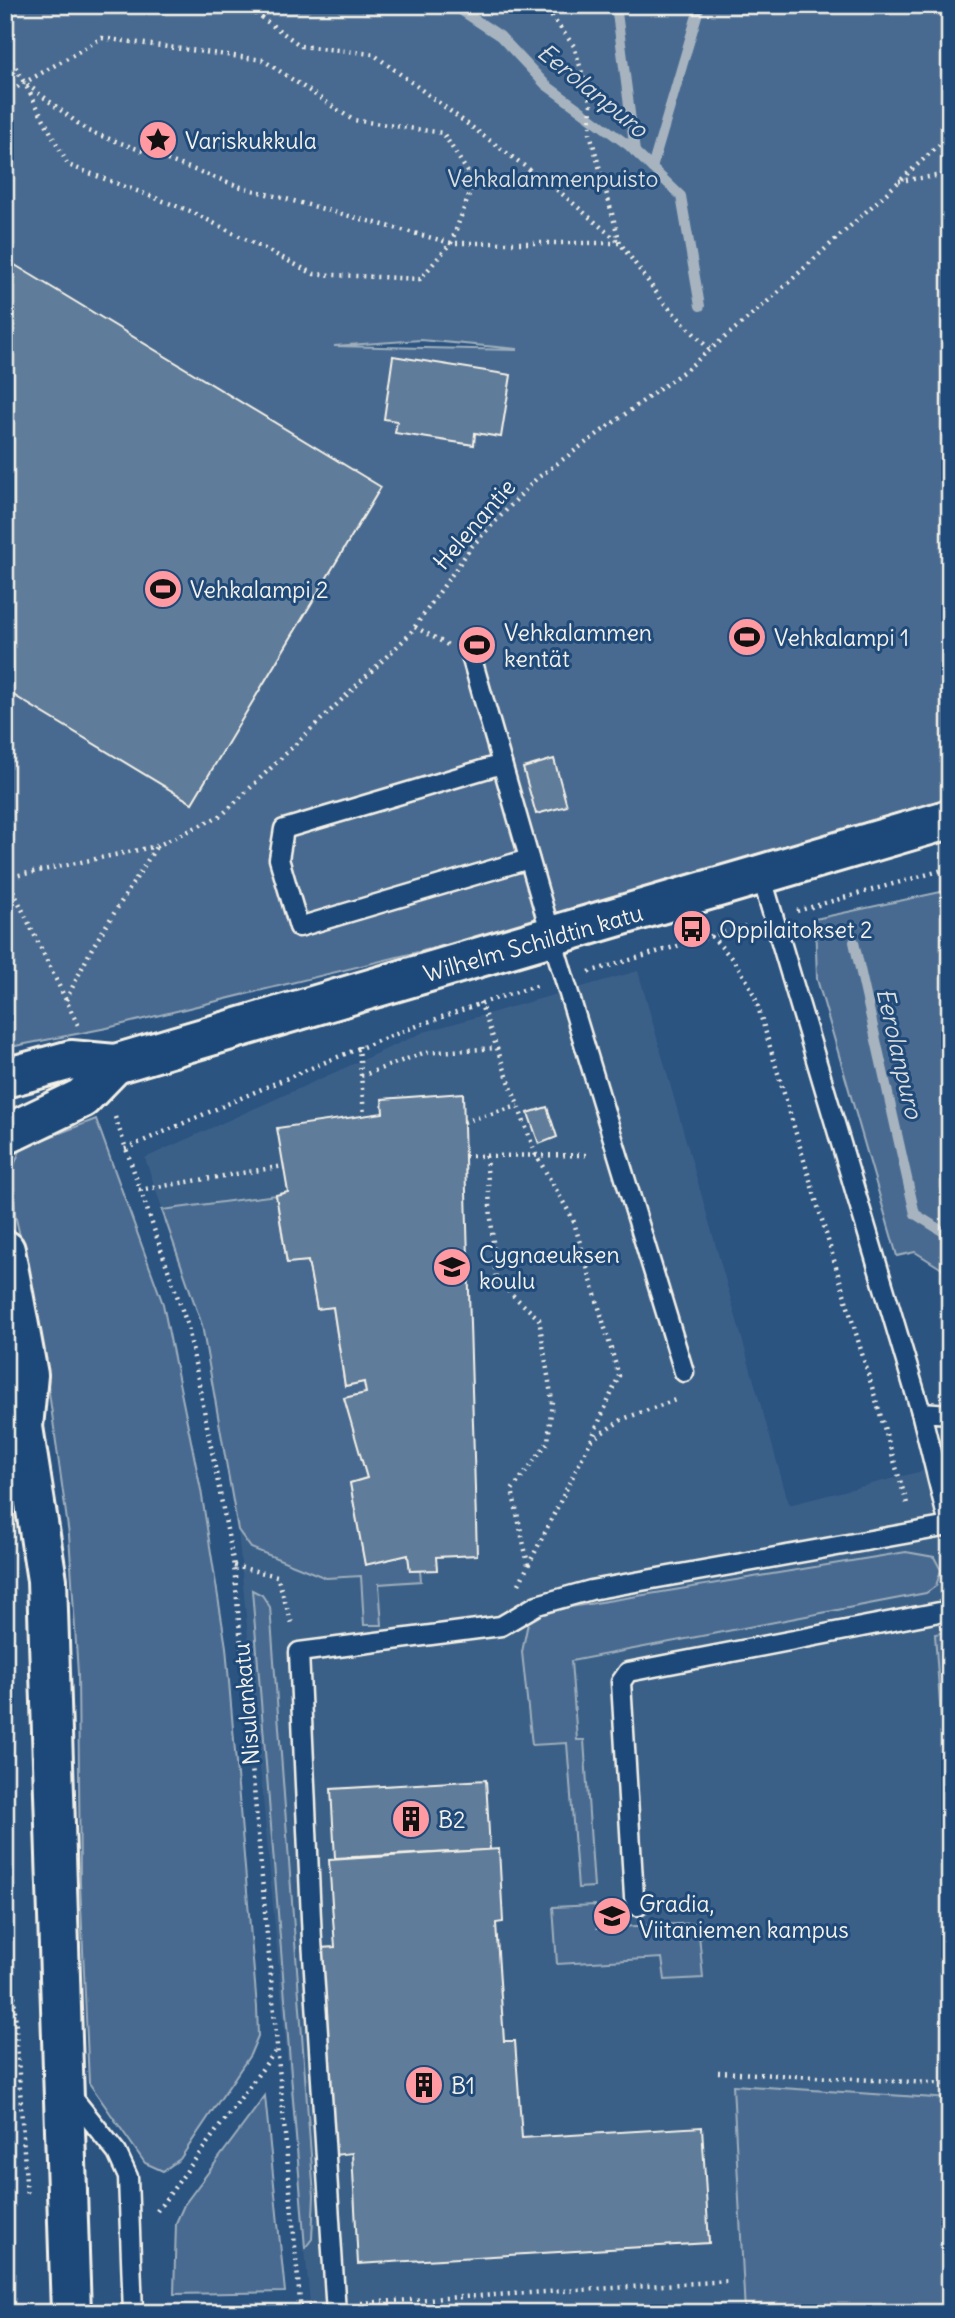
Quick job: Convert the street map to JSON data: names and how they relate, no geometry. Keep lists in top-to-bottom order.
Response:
{
  "streets": {
    "street": ["Wilhelm Schildtin katu"],
    "path": ["Helenantie", "Nisulankatu"]
  },
  "water": ["Eerolanpuro"],
  "parks": ["Vehkalammenpuisto"],
  "places": {
    "place": ["Variskukkula"],
    "sports": ["Vehkalampi 2", "Vehkalampi 1", "Vehkalammen kentät"],
    "bus stop": ["Oppilaitokset 2"],
    "school or university": ["Cygnaeuksen koulu", "Gradia, Viitaniemen kampus"],
    "building": ["B2", "B1"]
  }
}
